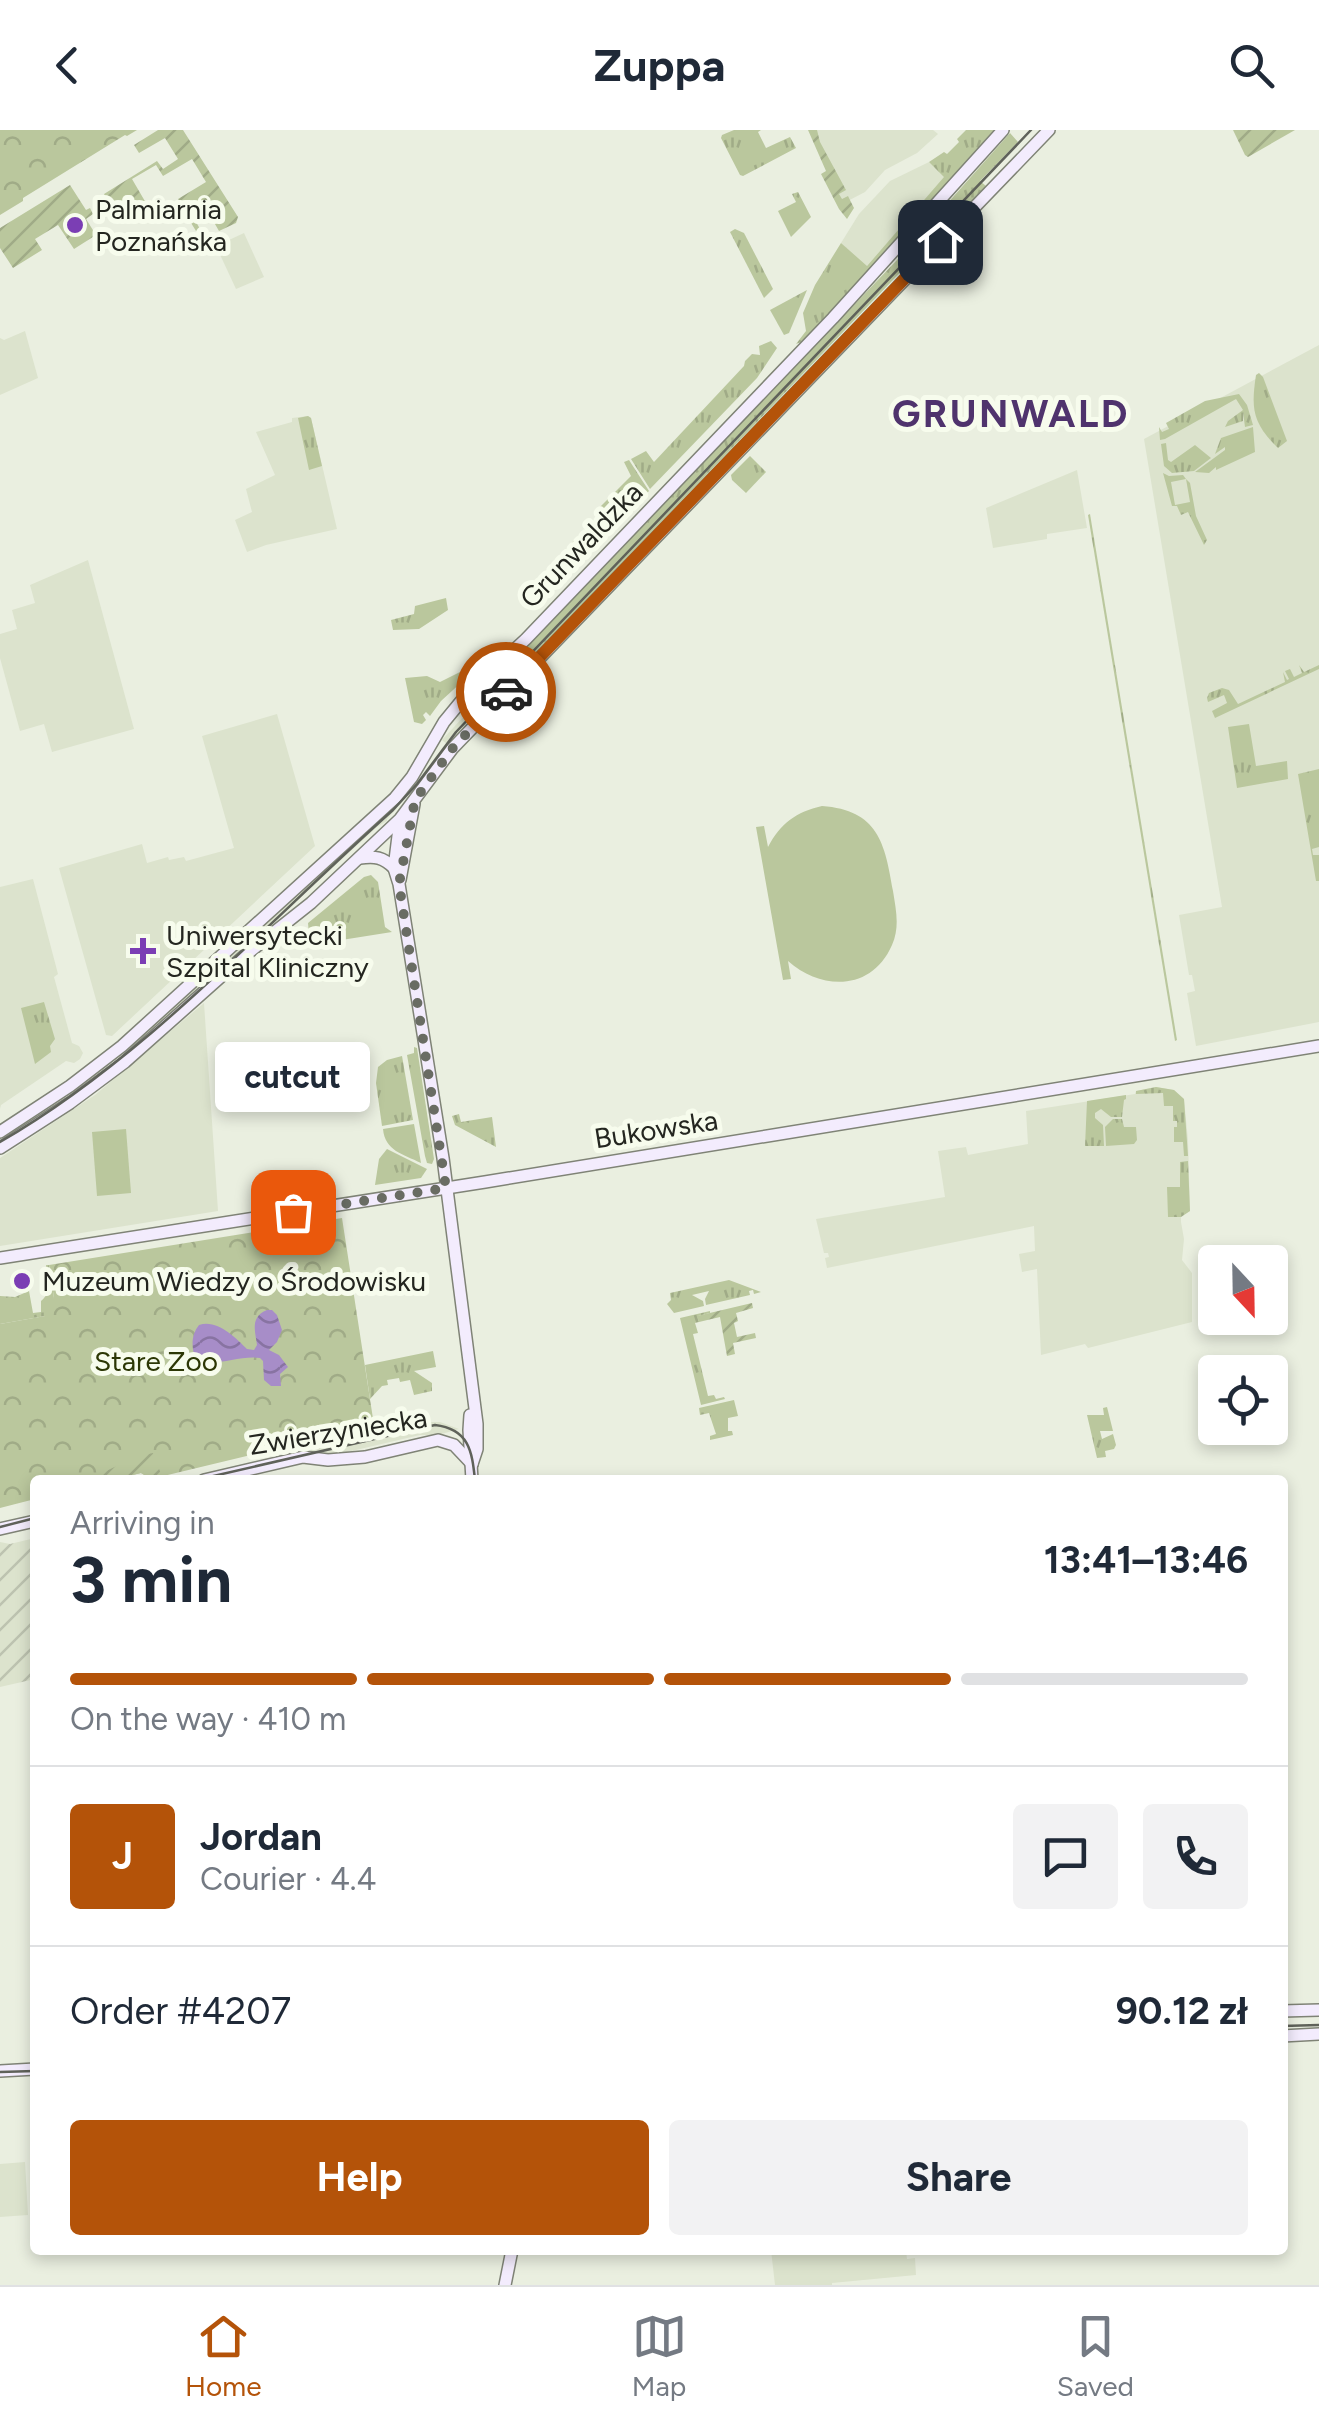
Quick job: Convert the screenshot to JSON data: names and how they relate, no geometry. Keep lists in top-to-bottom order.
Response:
{
  "streets": {
    "street": ["Grunwaldzka", "Bukowska", "Zwierzyniecka"]
  },
  "districts": ["GRUNWALD"],
  "parks": ["Stare Zoo"],
  "places": {
    "other": ["Palmiarnia Poznańska", "cutcut", "Muzeum Wiedzy o Środowisku"],
    "health": ["Uniwersytecki Szpital Kliniczny"]
  },
  "north": "bottom",
  "page": {
    "header": "Zuppa",
    "bubble": "cutcut",
    "heading": ["3 min", "Arriving in", "13:41–13:46"],
    "panel": [
      "Jordan",
      "Courier · 4.4",
      "Order #4207",
      "90.12 zł"
    ],
    "bar": "On the way · 410 m",
    "round": "J",
    "buttons": ["Help", "Share"],
    "tabs": ["Home", "Map", "Saved"]
  }
}
